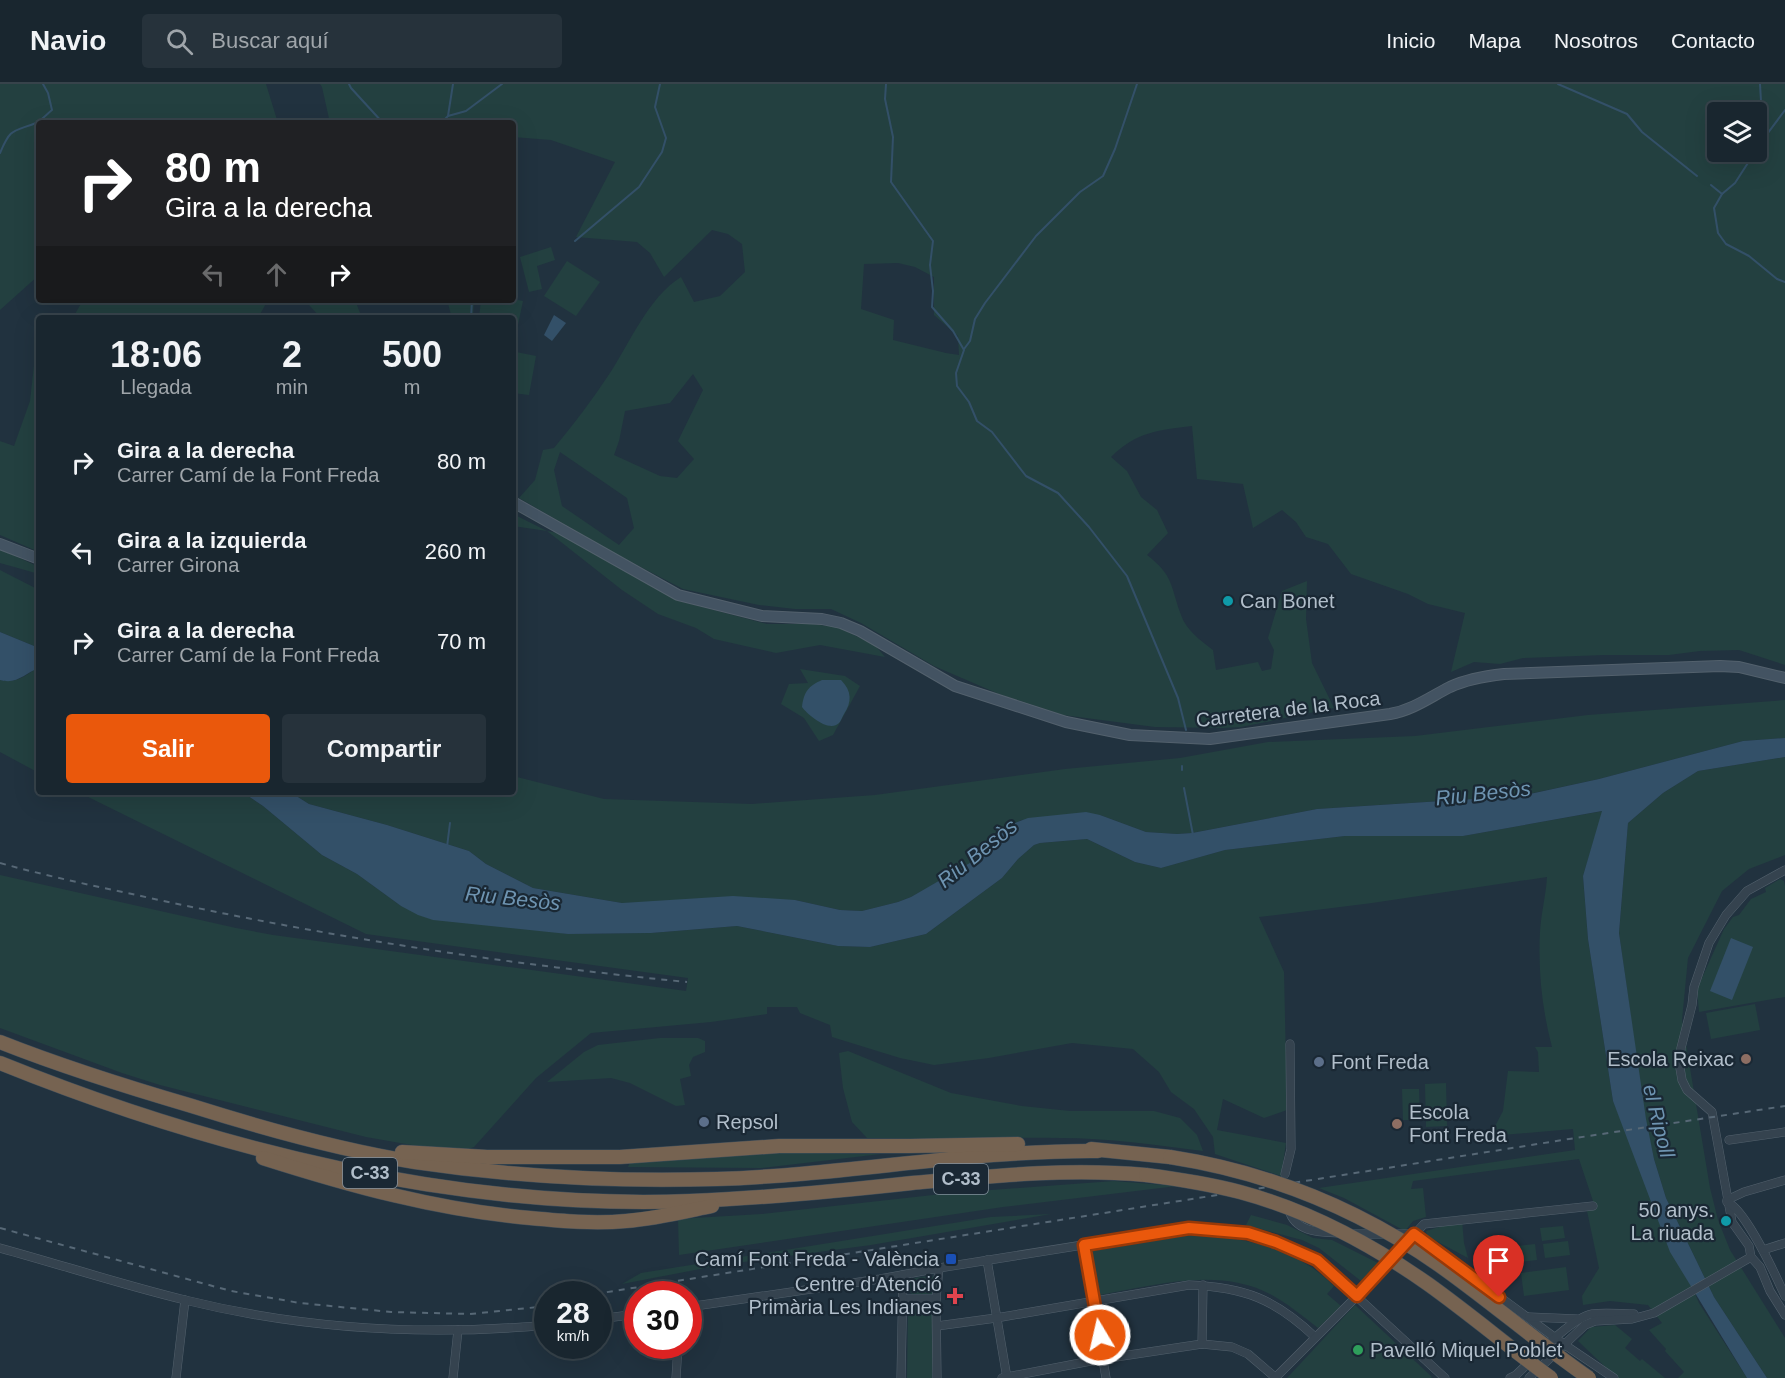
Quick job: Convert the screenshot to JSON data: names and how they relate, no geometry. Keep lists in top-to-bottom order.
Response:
{
  "streets": {
    "highway": ["C-33"],
    "street": ["Carretera de la Roca"]
  },
  "water": ["Riu Besòs", "el Ripoll"],
  "places": {
    "other": [
      "Can Bonet",
      "Escola Reixac",
      "Font Freda",
      "Repsol",
      "Escola Font Freda",
      "50 anys. La riuada",
      "Pavelló Miquel Poblet"
    ],
    "transit": ["Camí Font Freda - València"],
    "health": ["Centre d'Atenció Primària Les Indianes"]
  },
  "page": {
    "header": "Navio",
    "search": "Buscar aquí",
    "nav": [
      "Inicio",
      "Mapa",
      "Nosotros",
      "Contacto"
    ],
    "turn": ["80 m", "Gira a la derecha"],
    "eta": [
      "18:06",
      "Llegada",
      "2",
      "min",
      "500",
      "m"
    ],
    "list": [
      {
        "name": "Gira a la derecha",
        "note": "Carrer Camí de la Font Freda",
        "value": "80 m"
      },
      {
        "name": "Gira a la izquierda",
        "note": "Carrer Girona",
        "value": "260 m"
      },
      {
        "name": "Gira a la derecha",
        "note": "Carrer Camí de la Font Freda",
        "value": "70 m"
      }
    ],
    "buttons": ["Salir", "Compartir"],
    "speed": "28 km/h",
    "limit": "30"
  }
}
